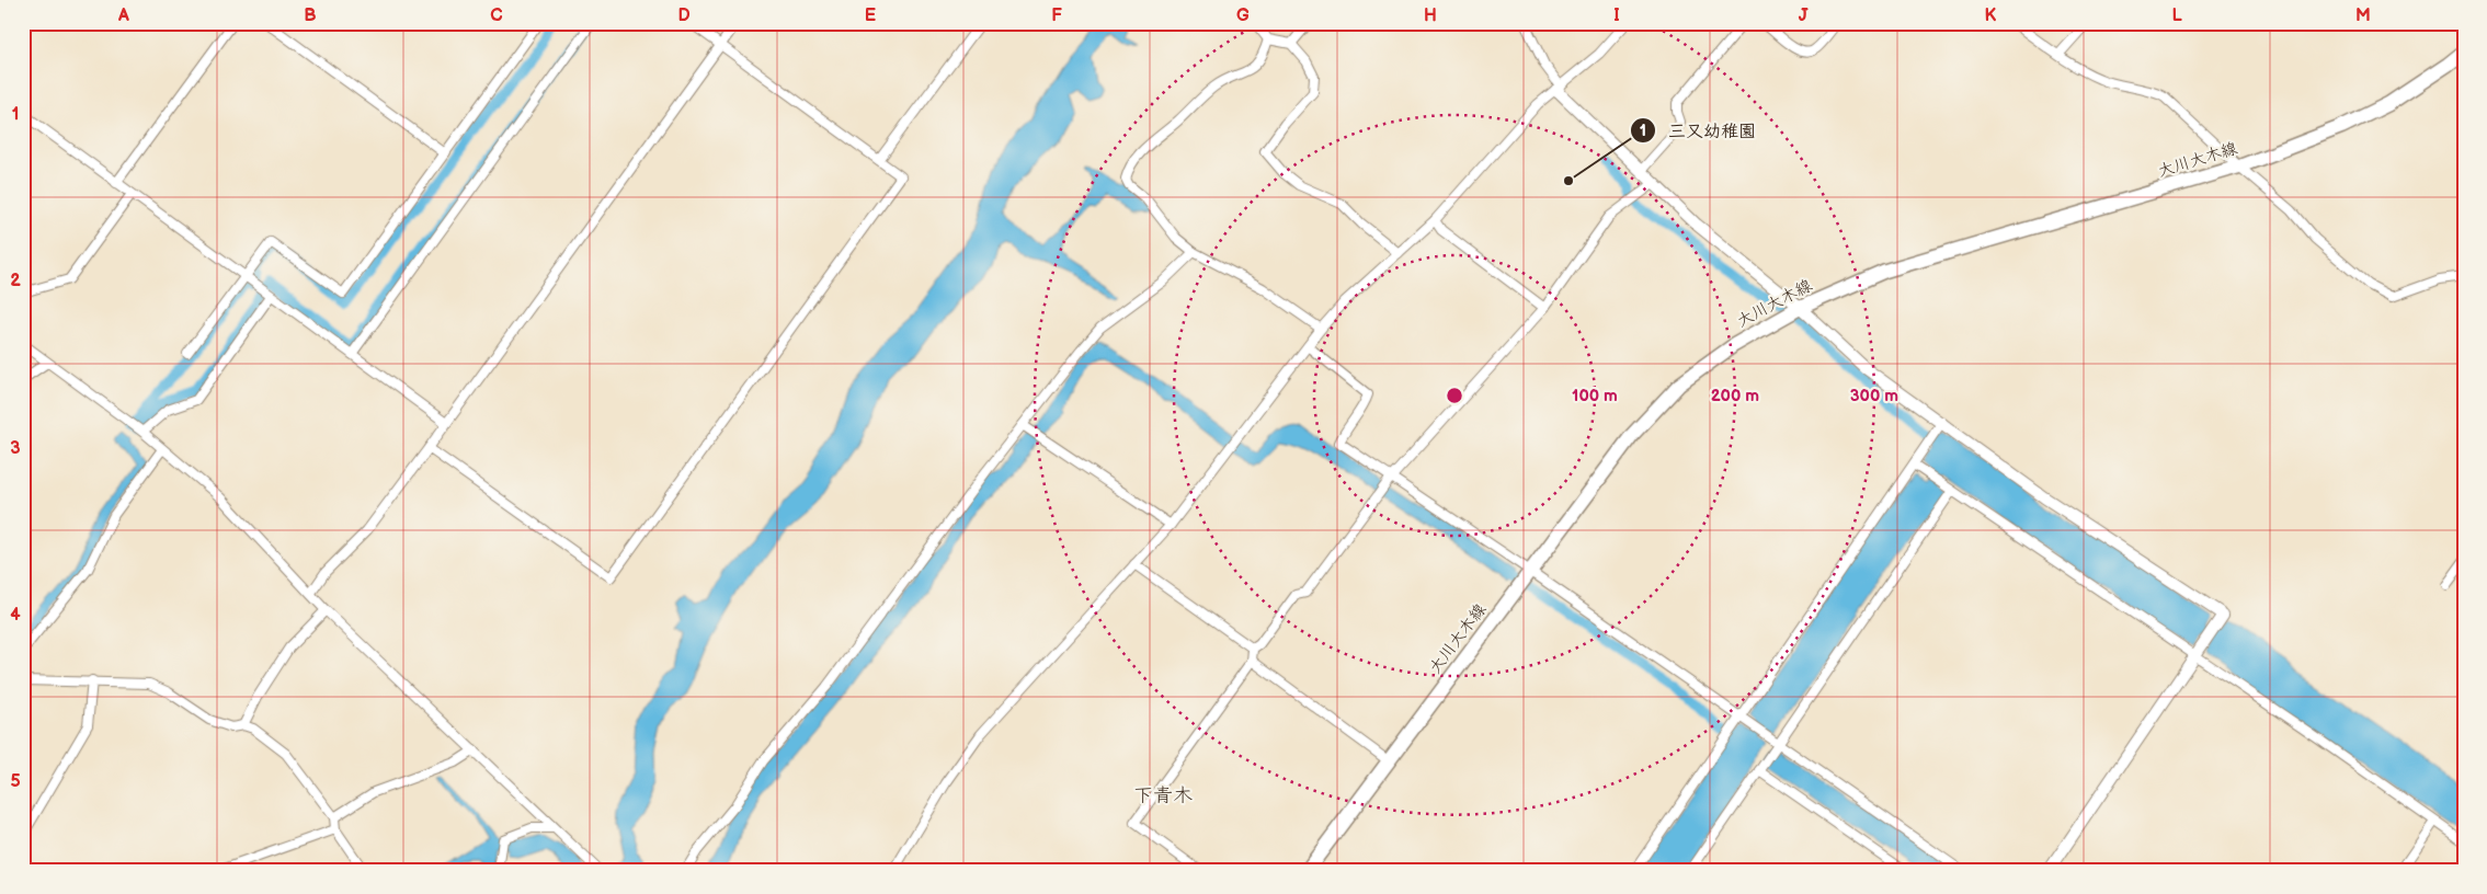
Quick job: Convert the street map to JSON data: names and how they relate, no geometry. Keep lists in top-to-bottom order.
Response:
{
  "streets": {
    "main road": ["大川大木線"]
  },
  "districts": ["下青木"],
  "places": ["三又幼稚園"],
  "grid": {
    "columns": [
      "A",
      "B",
      "C",
      "D",
      "E",
      "F",
      "G",
      "H",
      "I",
      "J",
      "K",
      "L",
      "M"
    ],
    "rows": [
      "1",
      "2",
      "3",
      "4",
      "5"
    ]
  },
  "rings": ["100 m", "200 m", "300 m"]
}
